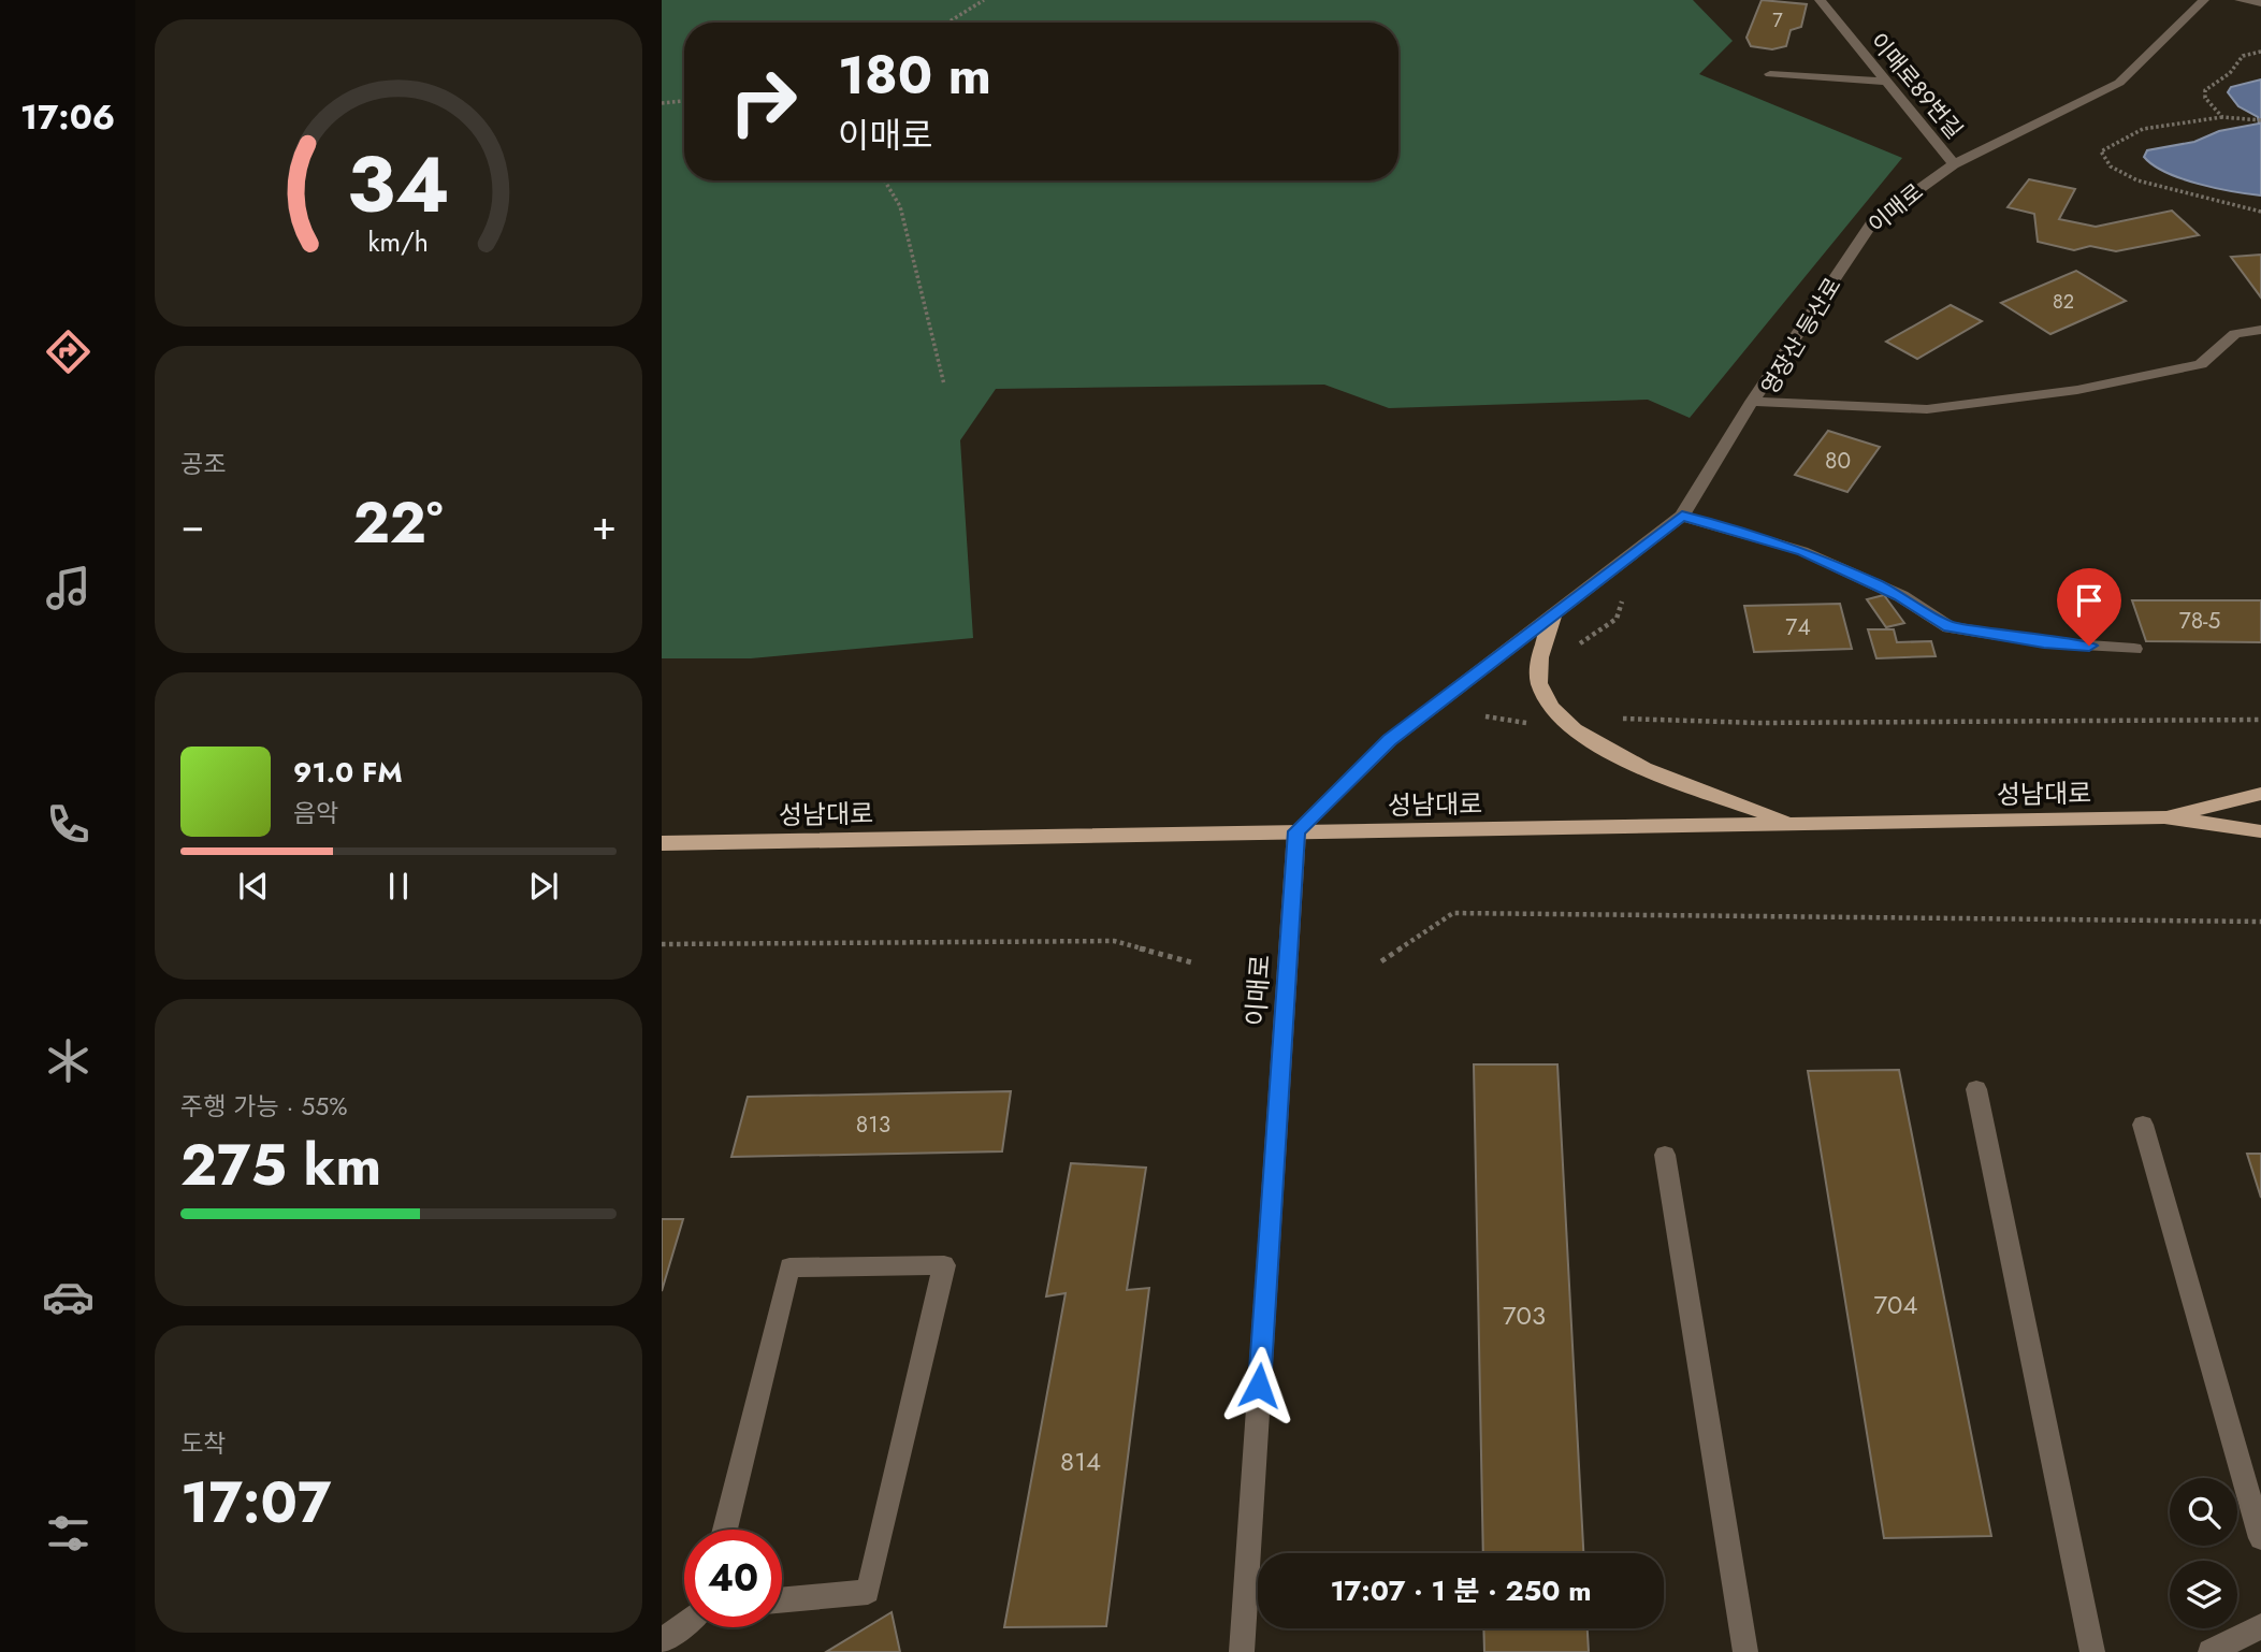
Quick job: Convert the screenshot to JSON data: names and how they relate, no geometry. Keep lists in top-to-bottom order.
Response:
{
  "streets": {
    "main road": ["성남대로"],
    "street": ["이매로89번길", "이매로"]
  },
  "crossings": [
    ["이매로89번길", "이매로"],
    ["이매로", "성남대로"]
  ],
  "house_numbers": [
    "7",
    "82",
    "80",
    "78-5",
    "74",
    "813",
    "704",
    "703",
    "814"
  ],
  "page": {
    "tabs": "17:06",
    "turn": ["180 m", "이매로"],
    "tile": [
      "공조",
      ["주행 가능 · 55%", "275 km"],
      ["도착", "17:07"]
    ],
    "heat": ["−", "22°", "+"],
    "song": ["91.0 FM", "음악"],
    "limit": "40",
    "trip": "17:07 · 1 분 · 250 m",
    "gauge": ["34", "km/h"]
  }
}
